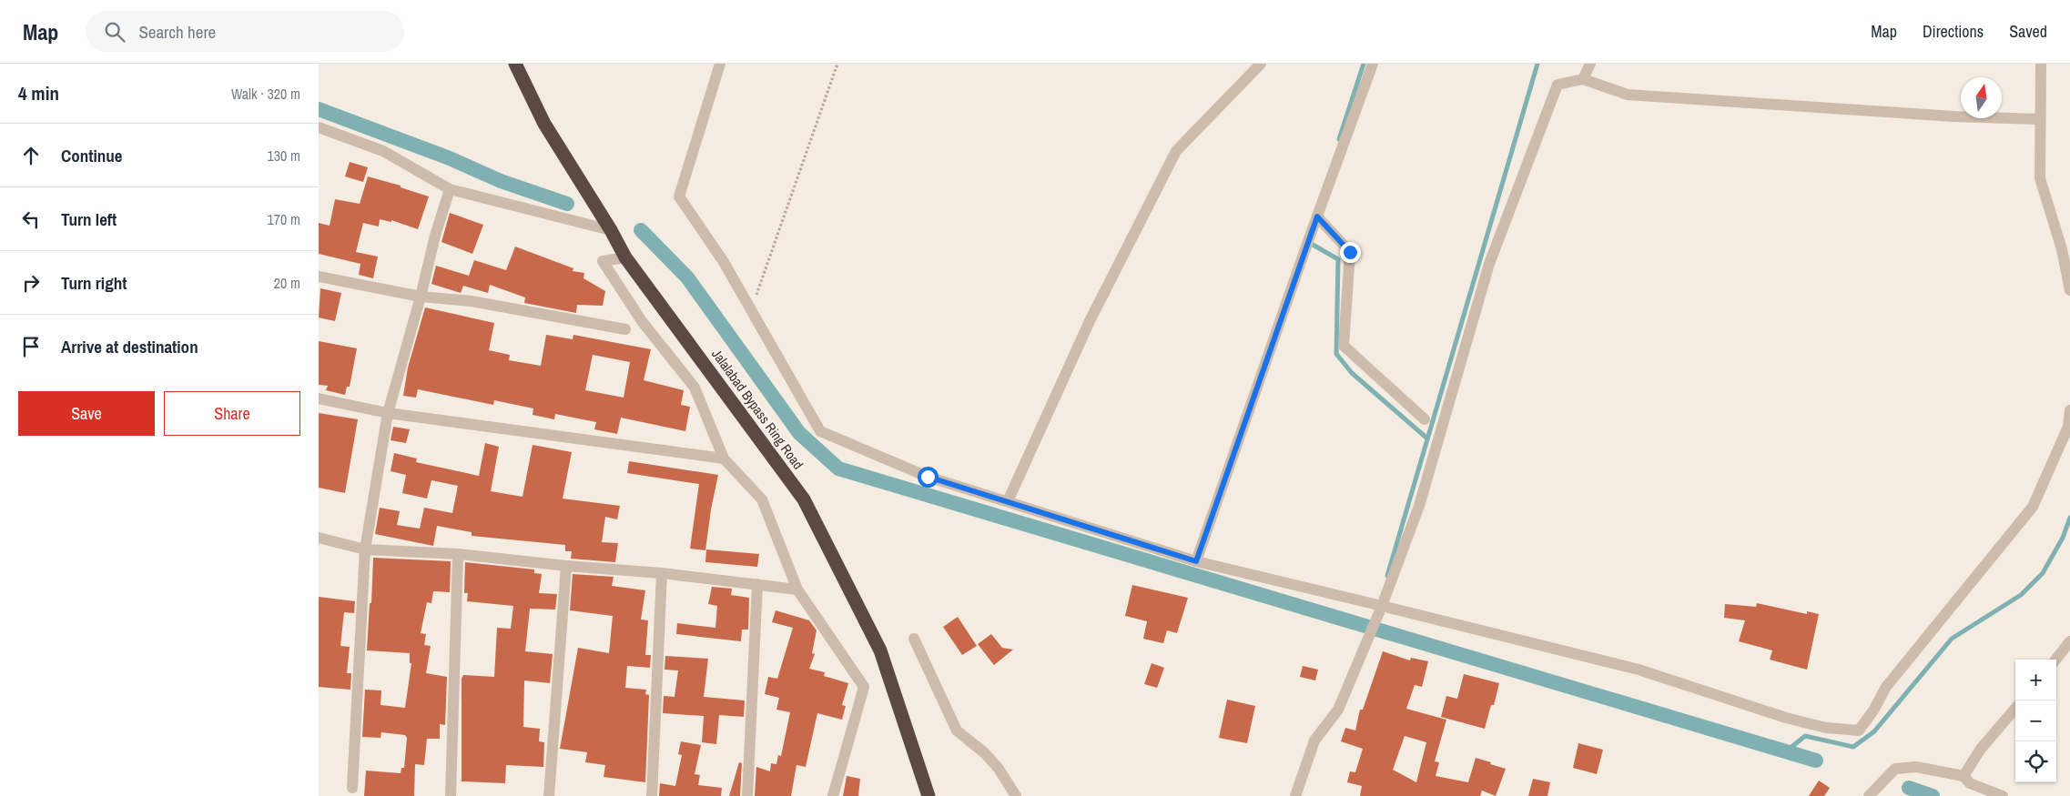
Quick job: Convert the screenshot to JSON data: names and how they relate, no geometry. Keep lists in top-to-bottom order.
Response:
{
  "streets": {
    "highway": ["Jalalabad Bypass Ring Road"]
  },
  "north": "top",
  "page": {
    "header": "Map",
    "search": "Search here",
    "nav": ["Map", "Directions", "Saved"],
    "heading": ["4 min", "Walk · 320 m"],
    "list": [
      ["Continue", "130 m"],
      ["Turn left", "170 m"],
      ["Turn right", "20 m"],
      "Arrive at destination"
    ],
    "buttons": ["Save", "Share"],
    "map_buttons": ["+", "−"]
  }
}
